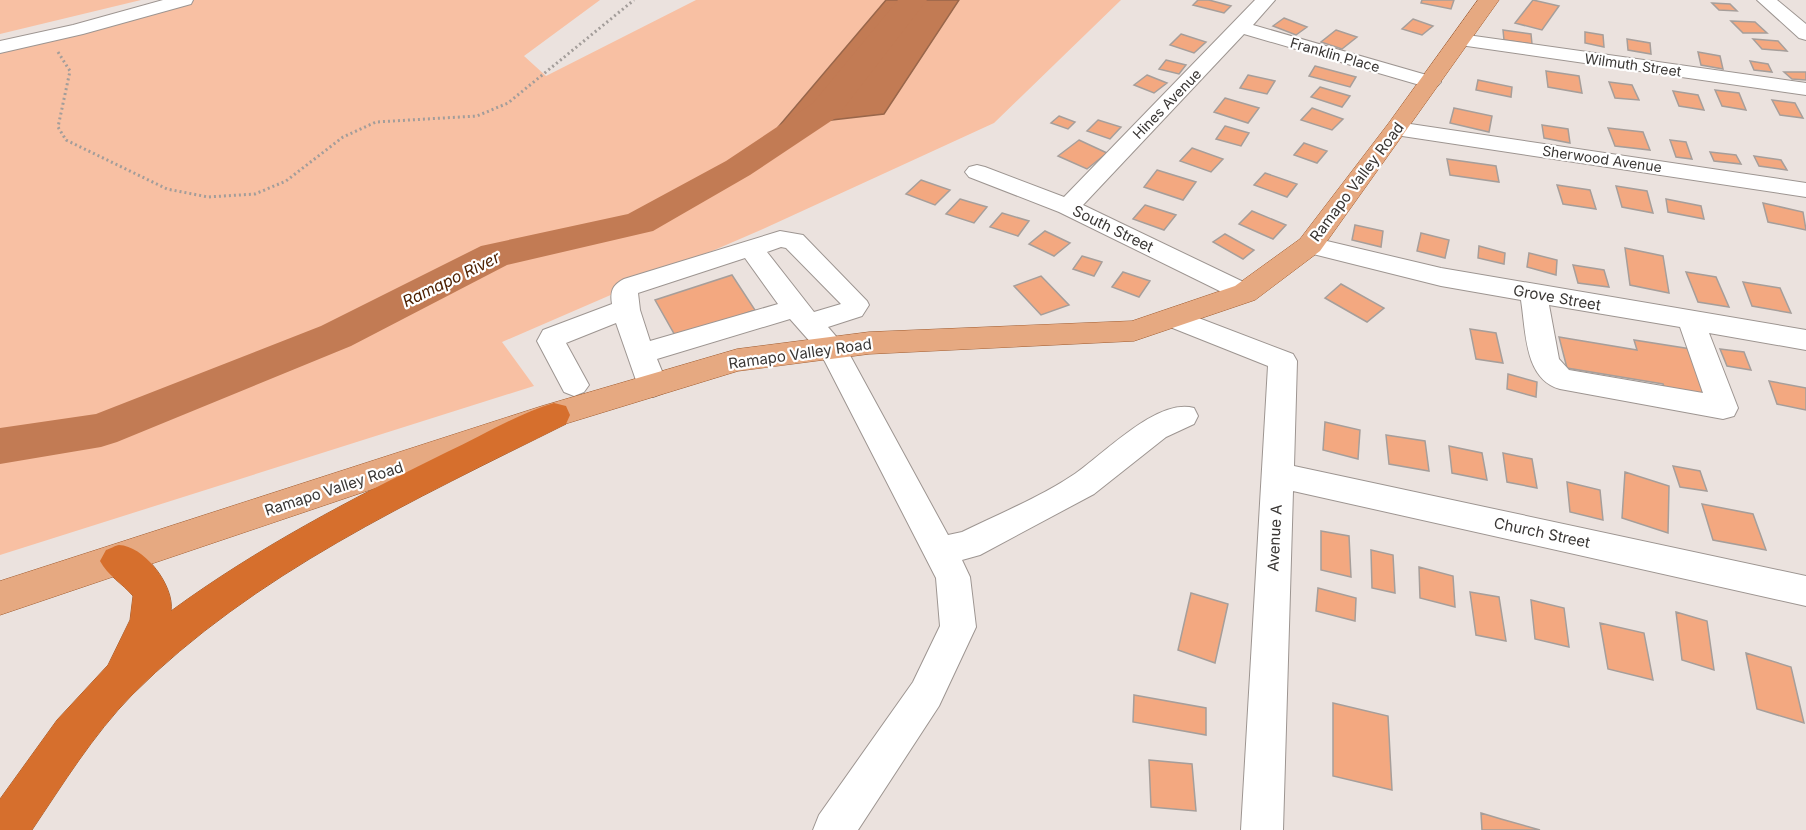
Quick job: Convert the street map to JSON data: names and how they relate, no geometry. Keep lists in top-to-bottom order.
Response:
{
  "streets": {
    "main road": ["Ramapo Valley Road"],
    "street": [
      "Franklin Place",
      "Wilmuth Street",
      "Hines Avenue",
      "Sherwood Avenue",
      "South Street",
      "Grove Street",
      "Church Street",
      "Avenue A"
    ]
  },
  "crossings": [
    ["Franklin Place", "Hines Avenue"],
    ["Franklin Place", "Ramapo Valley Road"],
    ["Wilmuth Street", "Ramapo Valley Road"],
    ["Hines Avenue", "South Street"],
    ["Sherwood Avenue", "Ramapo Valley Road"],
    ["Ramapo Valley Road", "South Street"],
    ["Ramapo Valley Road", "Grove Street"],
    ["Ramapo Valley Road", "Avenue A"],
    ["Church Street", "Avenue A"]
  ],
  "water": ["Ramapo River"]
}
